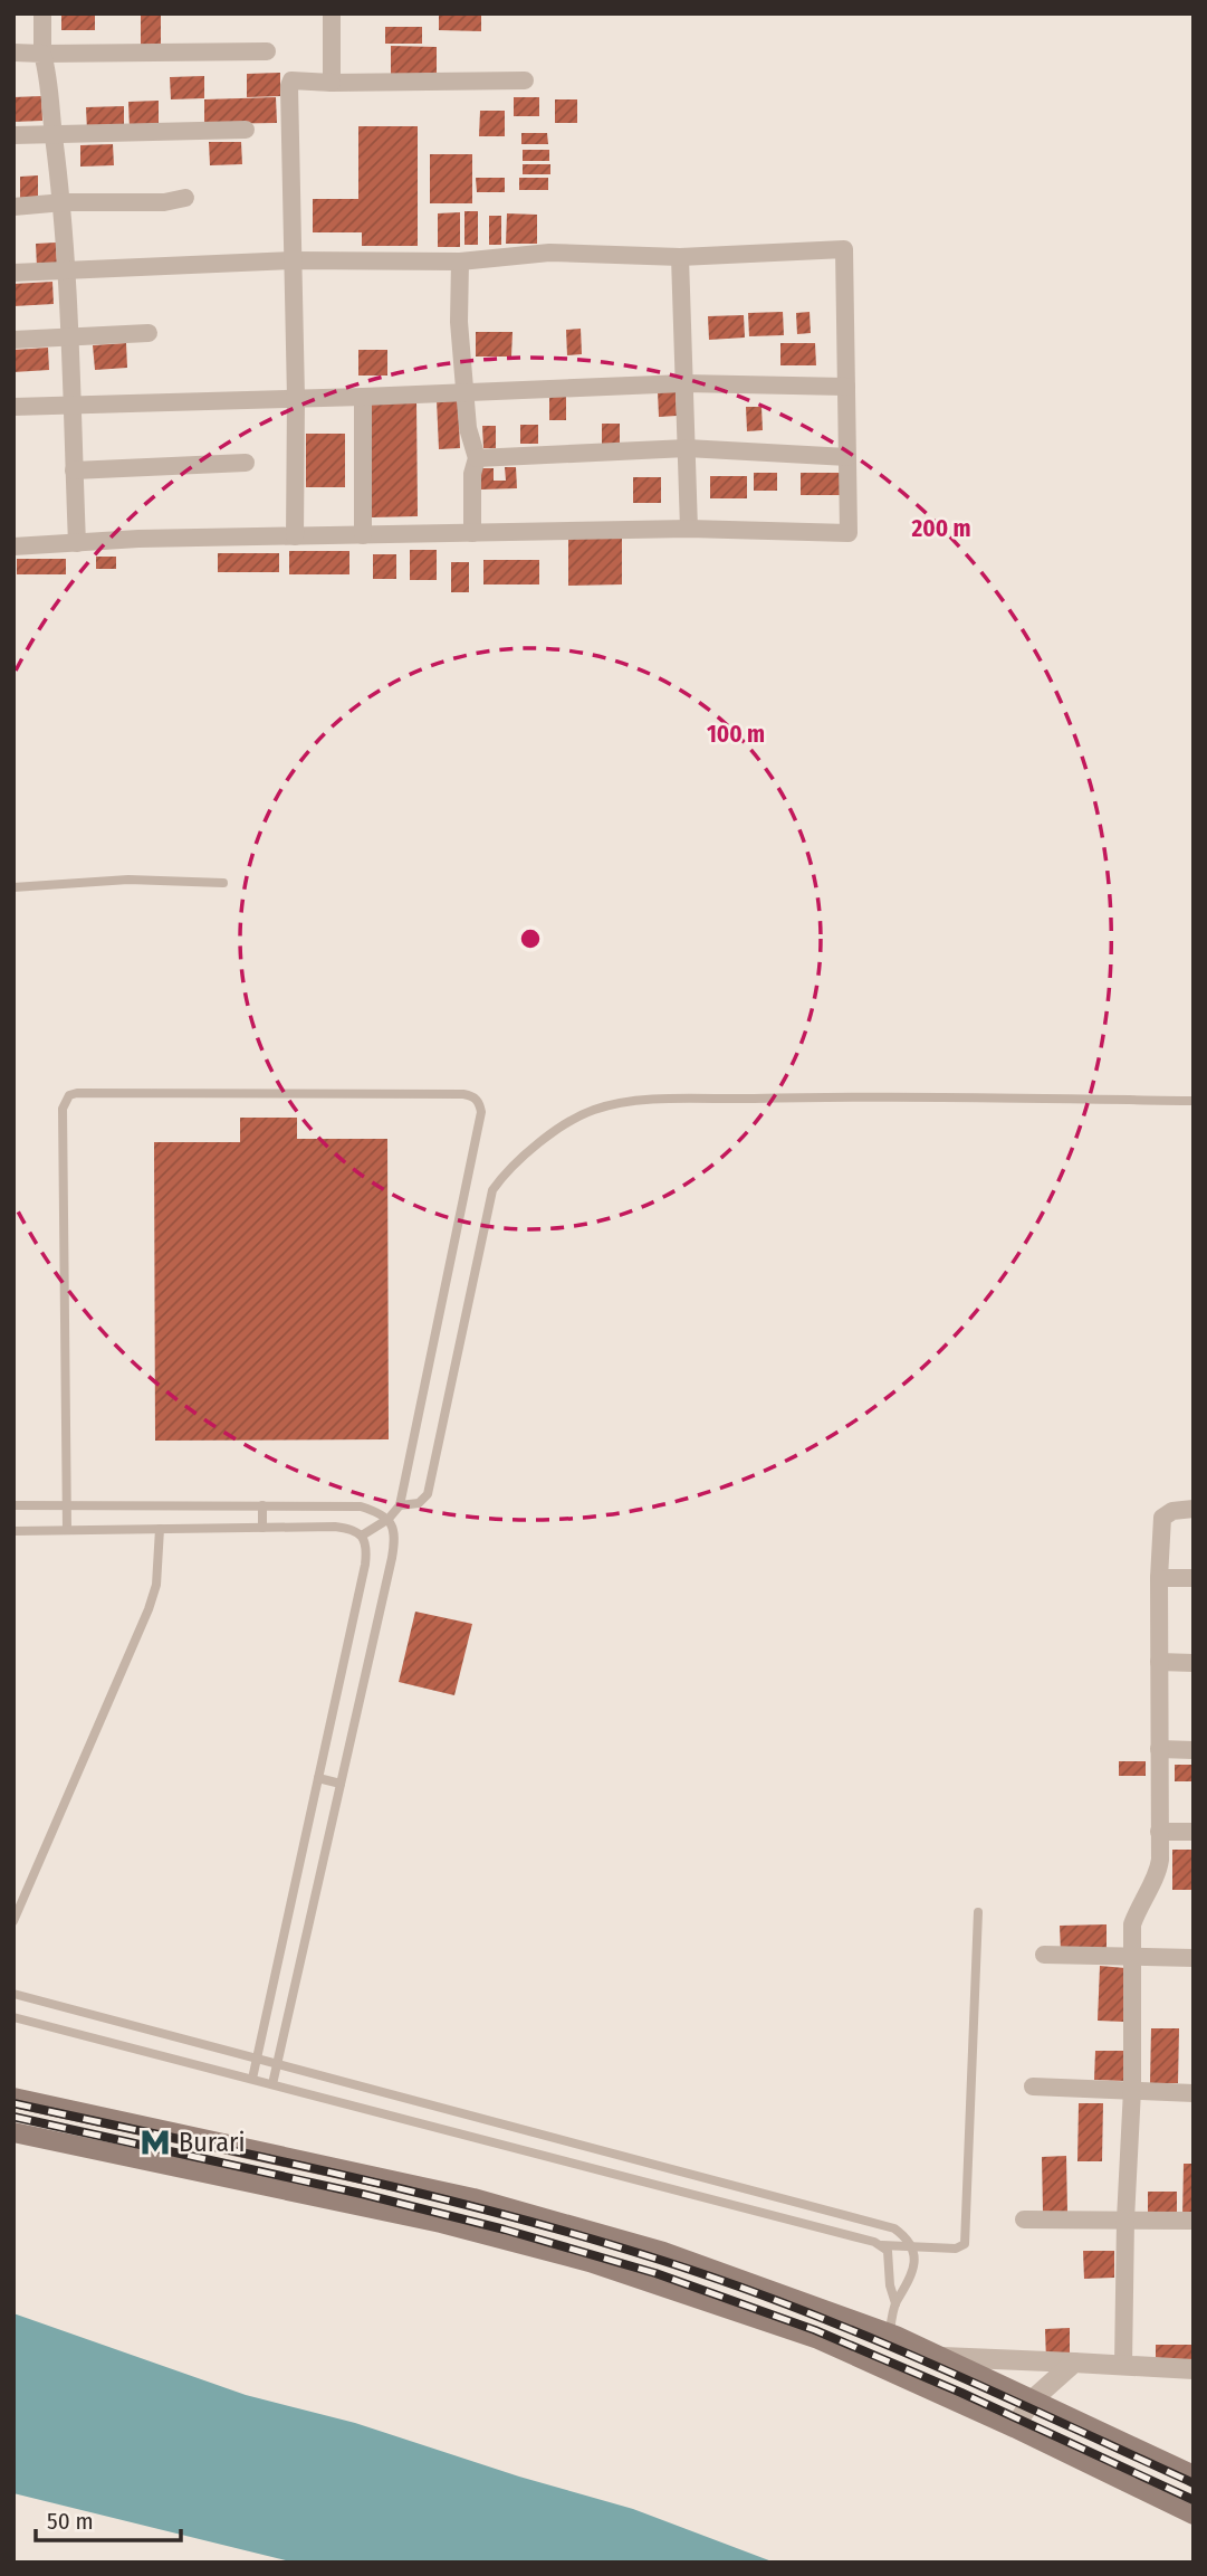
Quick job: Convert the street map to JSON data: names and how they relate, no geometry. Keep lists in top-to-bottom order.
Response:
{
  "places": {
    "metro station": ["Burari"]
  },
  "scale_bar": "50 m",
  "rings": ["200 m", "100 m"]
}
